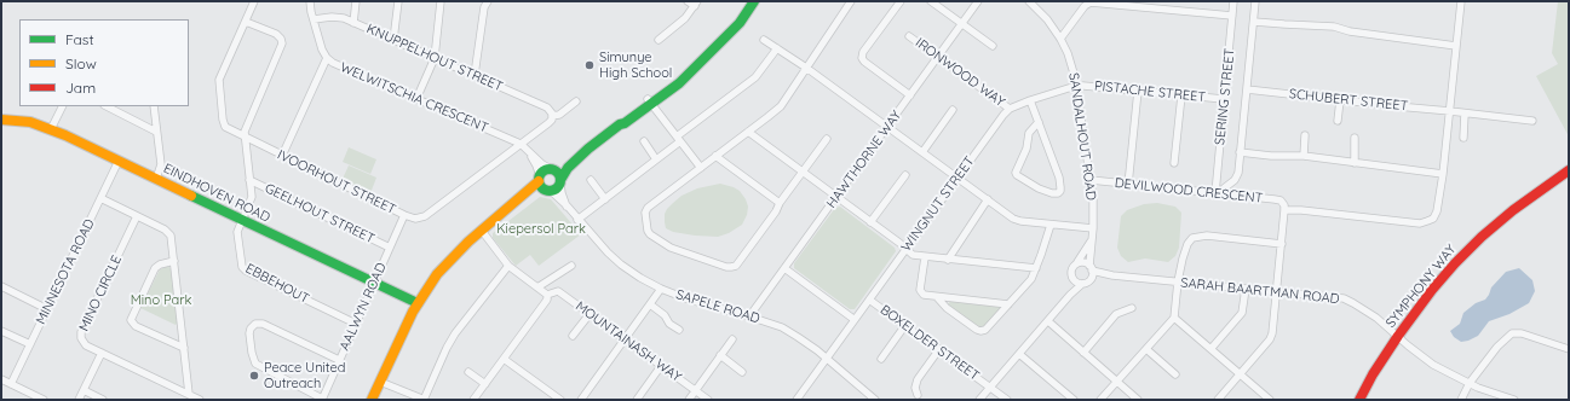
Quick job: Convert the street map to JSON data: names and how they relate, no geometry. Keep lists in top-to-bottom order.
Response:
{
  "streets": {
    "street": [
      "KNUPPELHOUT STREET",
      "IRONWOOD WAY",
      "PISTACHE STREET",
      "SERING STREET",
      "WELWITSCHIA CRESCENT",
      "SCHUBERT STREET",
      "SANDALHOUT ROAD",
      "HAWTHORNE WAY",
      "IVOORHOUT STREET",
      "DEVILWOOD CRESCENT",
      "EINDHOVEN ROAD",
      "WINGNUT STREET",
      "GEELHOUT STREET",
      "MINNESOTA ROAD",
      "EBBEHOUT",
      "SYMPHONY WAY",
      "SARAH BAARTMAN ROAD",
      "MINO CIRCLE",
      "AALWYN ROAD",
      "SAPELE ROAD",
      "MOUNTAINASH WAY",
      "BOXELDER STREET"
    ]
  },
  "crossings": [
    ["KNUPPELHOUT STREET", "WELWITSCHIA CRESCENT"],
    ["KNUPPELHOUT STREET", "IVOORHOUT STREET"],
    ["IRONWOOD WAY", "HAWTHORNE WAY"],
    ["IRONWOOD WAY", "WINGNUT STREET"],
    ["PISTACHE STREET", "SERING STREET"],
    ["PISTACHE STREET", "SANDALHOUT ROAD"],
    ["PISTACHE STREET", "WINGNUT STREET"],
    ["SERING STREET", "DEVILWOOD CRESCENT"],
    ["WELWITSCHIA CRESCENT", "IVOORHOUT STREET"],
    ["WELWITSCHIA CRESCENT", "SAPELE ROAD"],
    ["SANDALHOUT ROAD", "DEVILWOOD CRESCENT"],
    ["SANDALHOUT ROAD", "WINGNUT STREET"],
    ["HAWTHORNE WAY", "SAPELE ROAD"],
    ["IVOORHOUT STREET", "AALWYN ROAD"],
    ["EINDHOVEN ROAD", "MINNESOTA ROAD"],
    ["EINDHOVEN ROAD", "EBBEHOUT"],
    ["EINDHOVEN ROAD", "AALWYN ROAD"],
    ["WINGNUT STREET", "SAPELE ROAD"],
    ["WINGNUT STREET", "BOXELDER STREET"],
    ["GEELHOUT STREET", "AALWYN ROAD"],
    ["EBBEHOUT", "AALWYN ROAD"],
    ["SYMPHONY WAY", "SARAH BAARTMAN ROAD"]
  ],
  "parks": ["Kiepersol Park", "Mino Park"],
  "places": ["Simunye High School", "Peace United Outreach"],
  "legend": ["Fast", "Slow", "Jam"]
}
